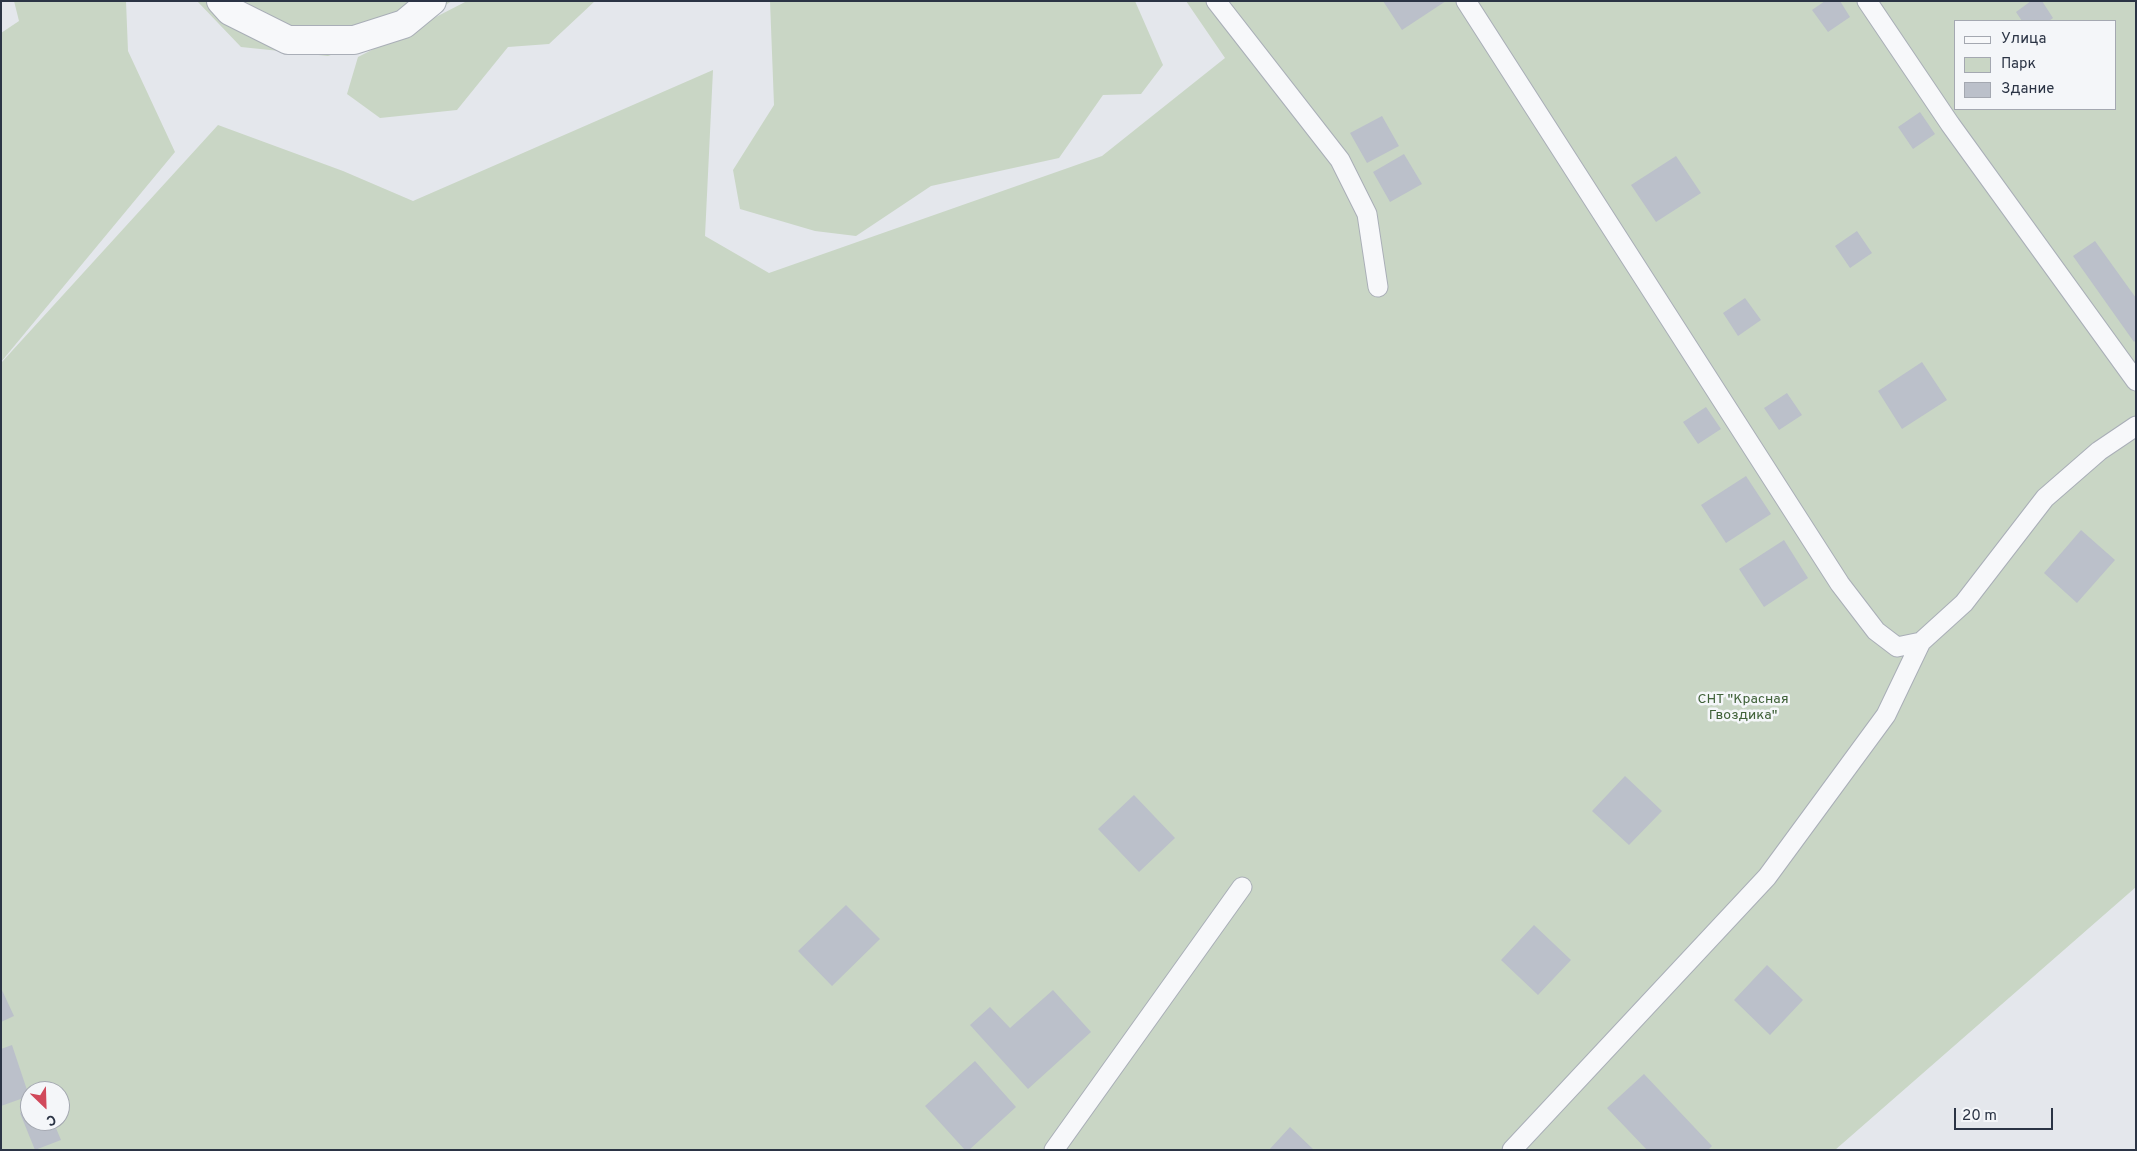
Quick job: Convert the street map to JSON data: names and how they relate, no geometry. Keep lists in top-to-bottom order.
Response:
{
  "parks": ["СНТ \"Красная Гвоздика\""],
  "legend": ["Улица", "Парк", "Здание"],
  "scale_bar": "20 m",
  "north": "bottom right"
}
